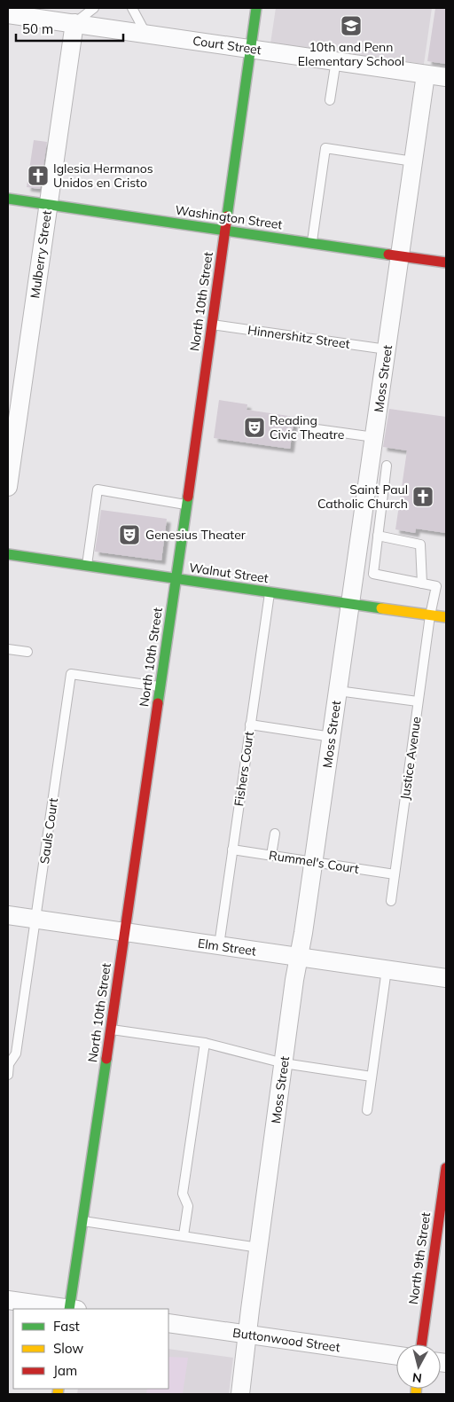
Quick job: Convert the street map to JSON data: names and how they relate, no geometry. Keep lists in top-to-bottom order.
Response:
{
  "streets": {
    "street": [
      "Court Street",
      "Washington Street",
      "Mulberry Street",
      "North 10th Street",
      "Moss Street",
      "Walnut Street",
      "Elm Street",
      "North 9th Street",
      "Buttonwood Street"
    ],
    "lane": [
      "Hinnershitz Street",
      "Justice Avenue",
      "Fishers Court",
      "Sauls Court",
      "Rummel's Court"
    ]
  },
  "crossings": [
    ["Court Street", "Mulberry Street"],
    ["Court Street", "North 10th Street"],
    ["Court Street", "Moss Street"],
    ["Washington Street", "Mulberry Street"],
    ["Washington Street", "North 10th Street"],
    ["Washington Street", "Moss Street"],
    ["North 10th Street", "Hinnershitz Street"],
    ["North 10th Street", "Walnut Street"],
    ["North 10th Street", "Sauls Court"],
    ["North 10th Street", "Elm Street"],
    ["Hinnershitz Street", "Moss Street"],
    ["Moss Street", "Walnut Street"],
    ["Moss Street", "Rummel's Court"],
    ["Moss Street", "Elm Street"],
    ["Moss Street", "Buttonwood Street"],
    ["Walnut Street", "Justice Avenue"],
    ["Walnut Street", "Fishers Court"],
    ["Justice Avenue", "Rummel's Court"],
    ["Fishers Court", "Rummel's Court"],
    ["Fishers Court", "Elm Street"],
    ["Sauls Court", "Elm Street"]
  ],
  "places": {
    "school or university": ["10th and Penn Elementary School"],
    "church": ["Iglesia Hermanos Unidos en Cristo", "Saint Paul Catholic Church"],
    "theatre": ["Reading Civic Theatre", "Genesius Theater"]
  },
  "legend": ["Fast", "Slow", "Jam"],
  "scale_bar": "50 m",
  "north": "bottom"
}
